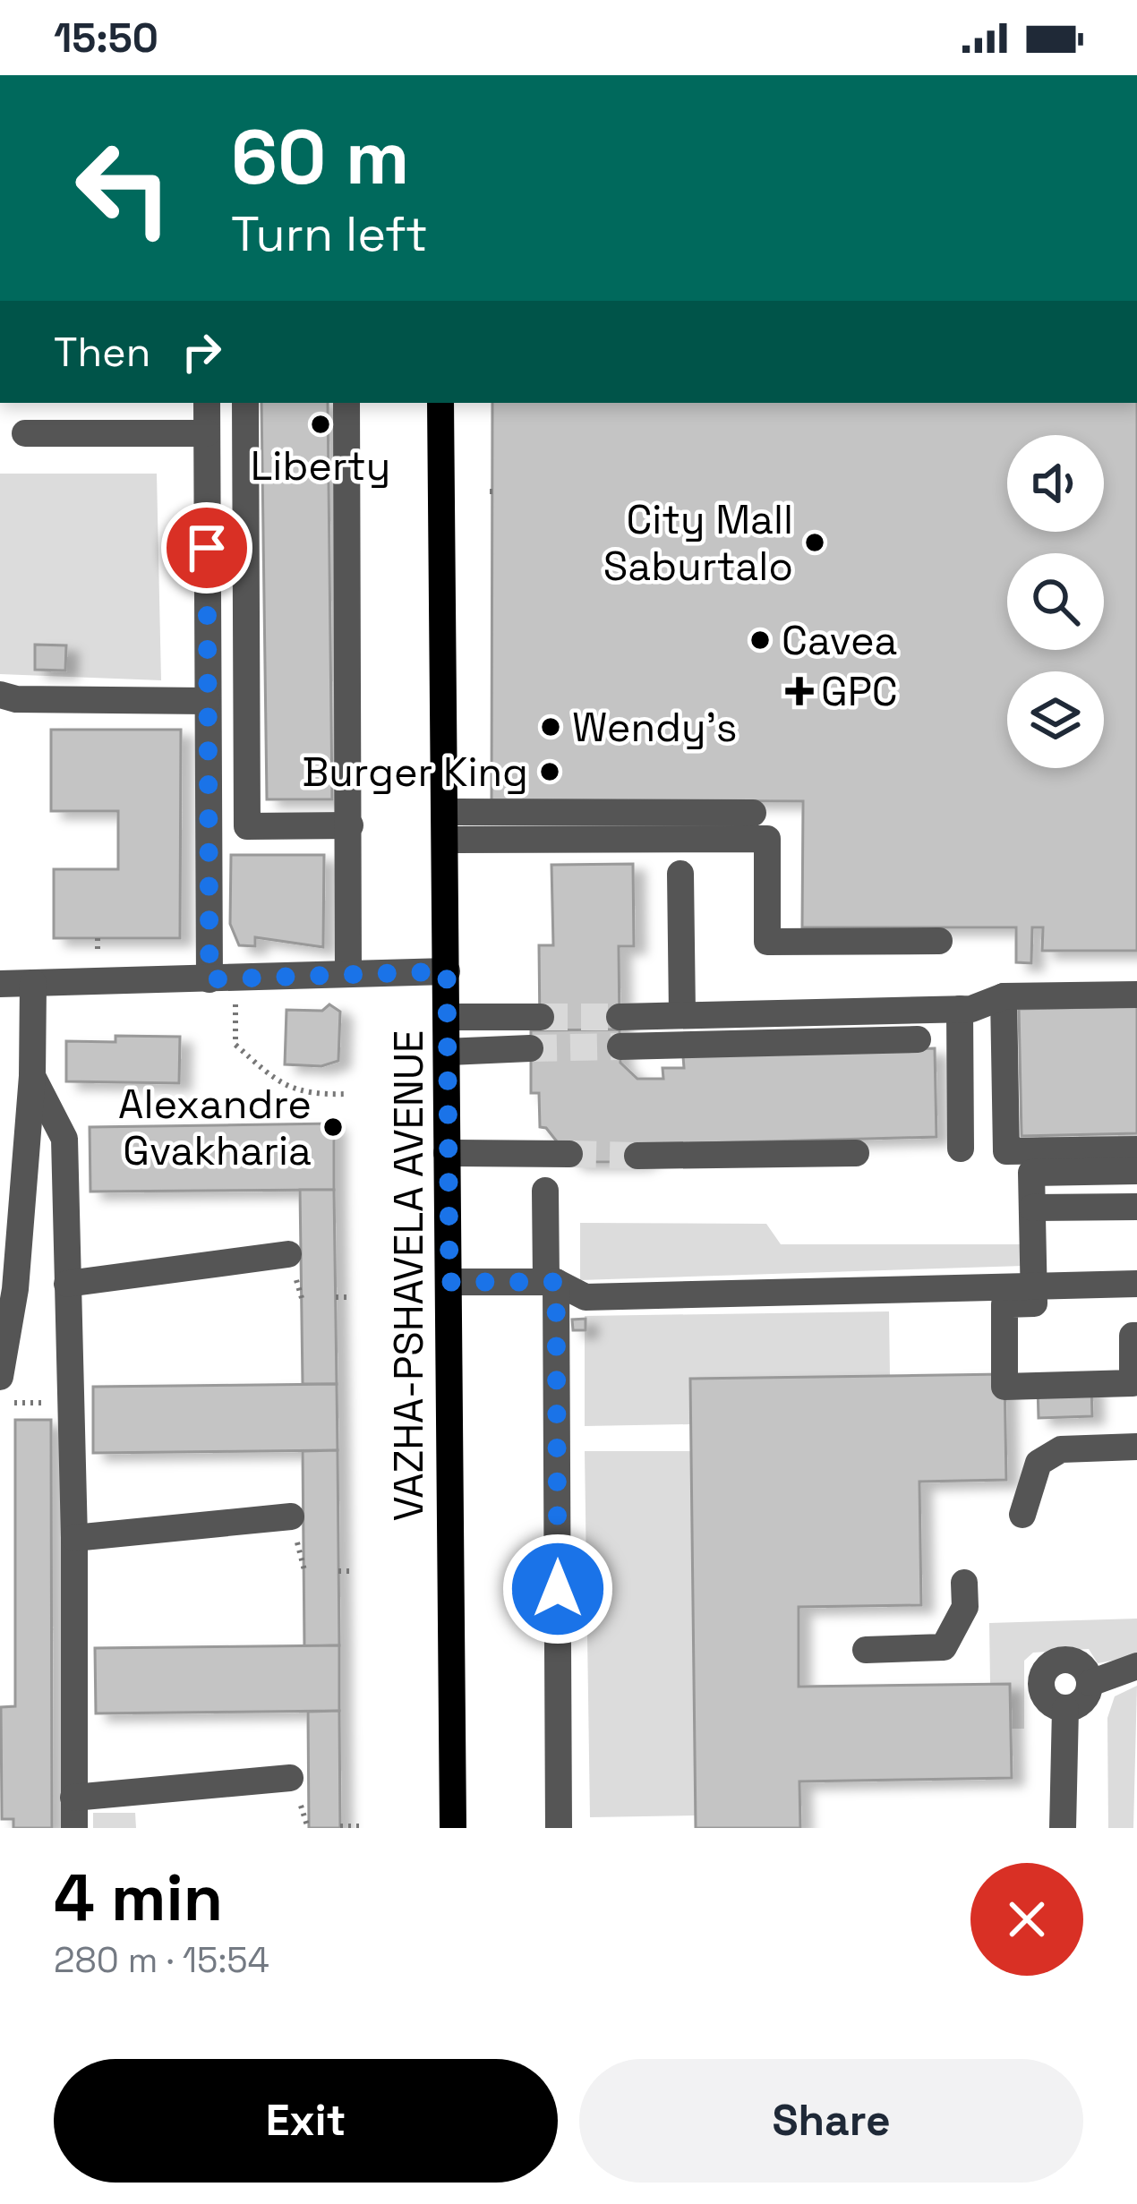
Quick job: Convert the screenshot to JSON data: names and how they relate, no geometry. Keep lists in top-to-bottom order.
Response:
{
  "streets": {
    "main road": ["VAZHA-PSHAVELA AVENUE"]
  },
  "places": {
    "other": [
      "Liberty",
      "City Mall Saburtalo",
      "Cavea",
      "Wendy's",
      "Burger King",
      "Alexandre Gvakharia"
    ],
    "health": ["GPC"]
  },
  "page": {
    "status": "15:50",
    "turn": ["60 m", "Turn left"],
    "then": "Then",
    "heading": ["4 min", "280 m · 15:54"],
    "buttons": ["Exit", "Share"]
  }
}
